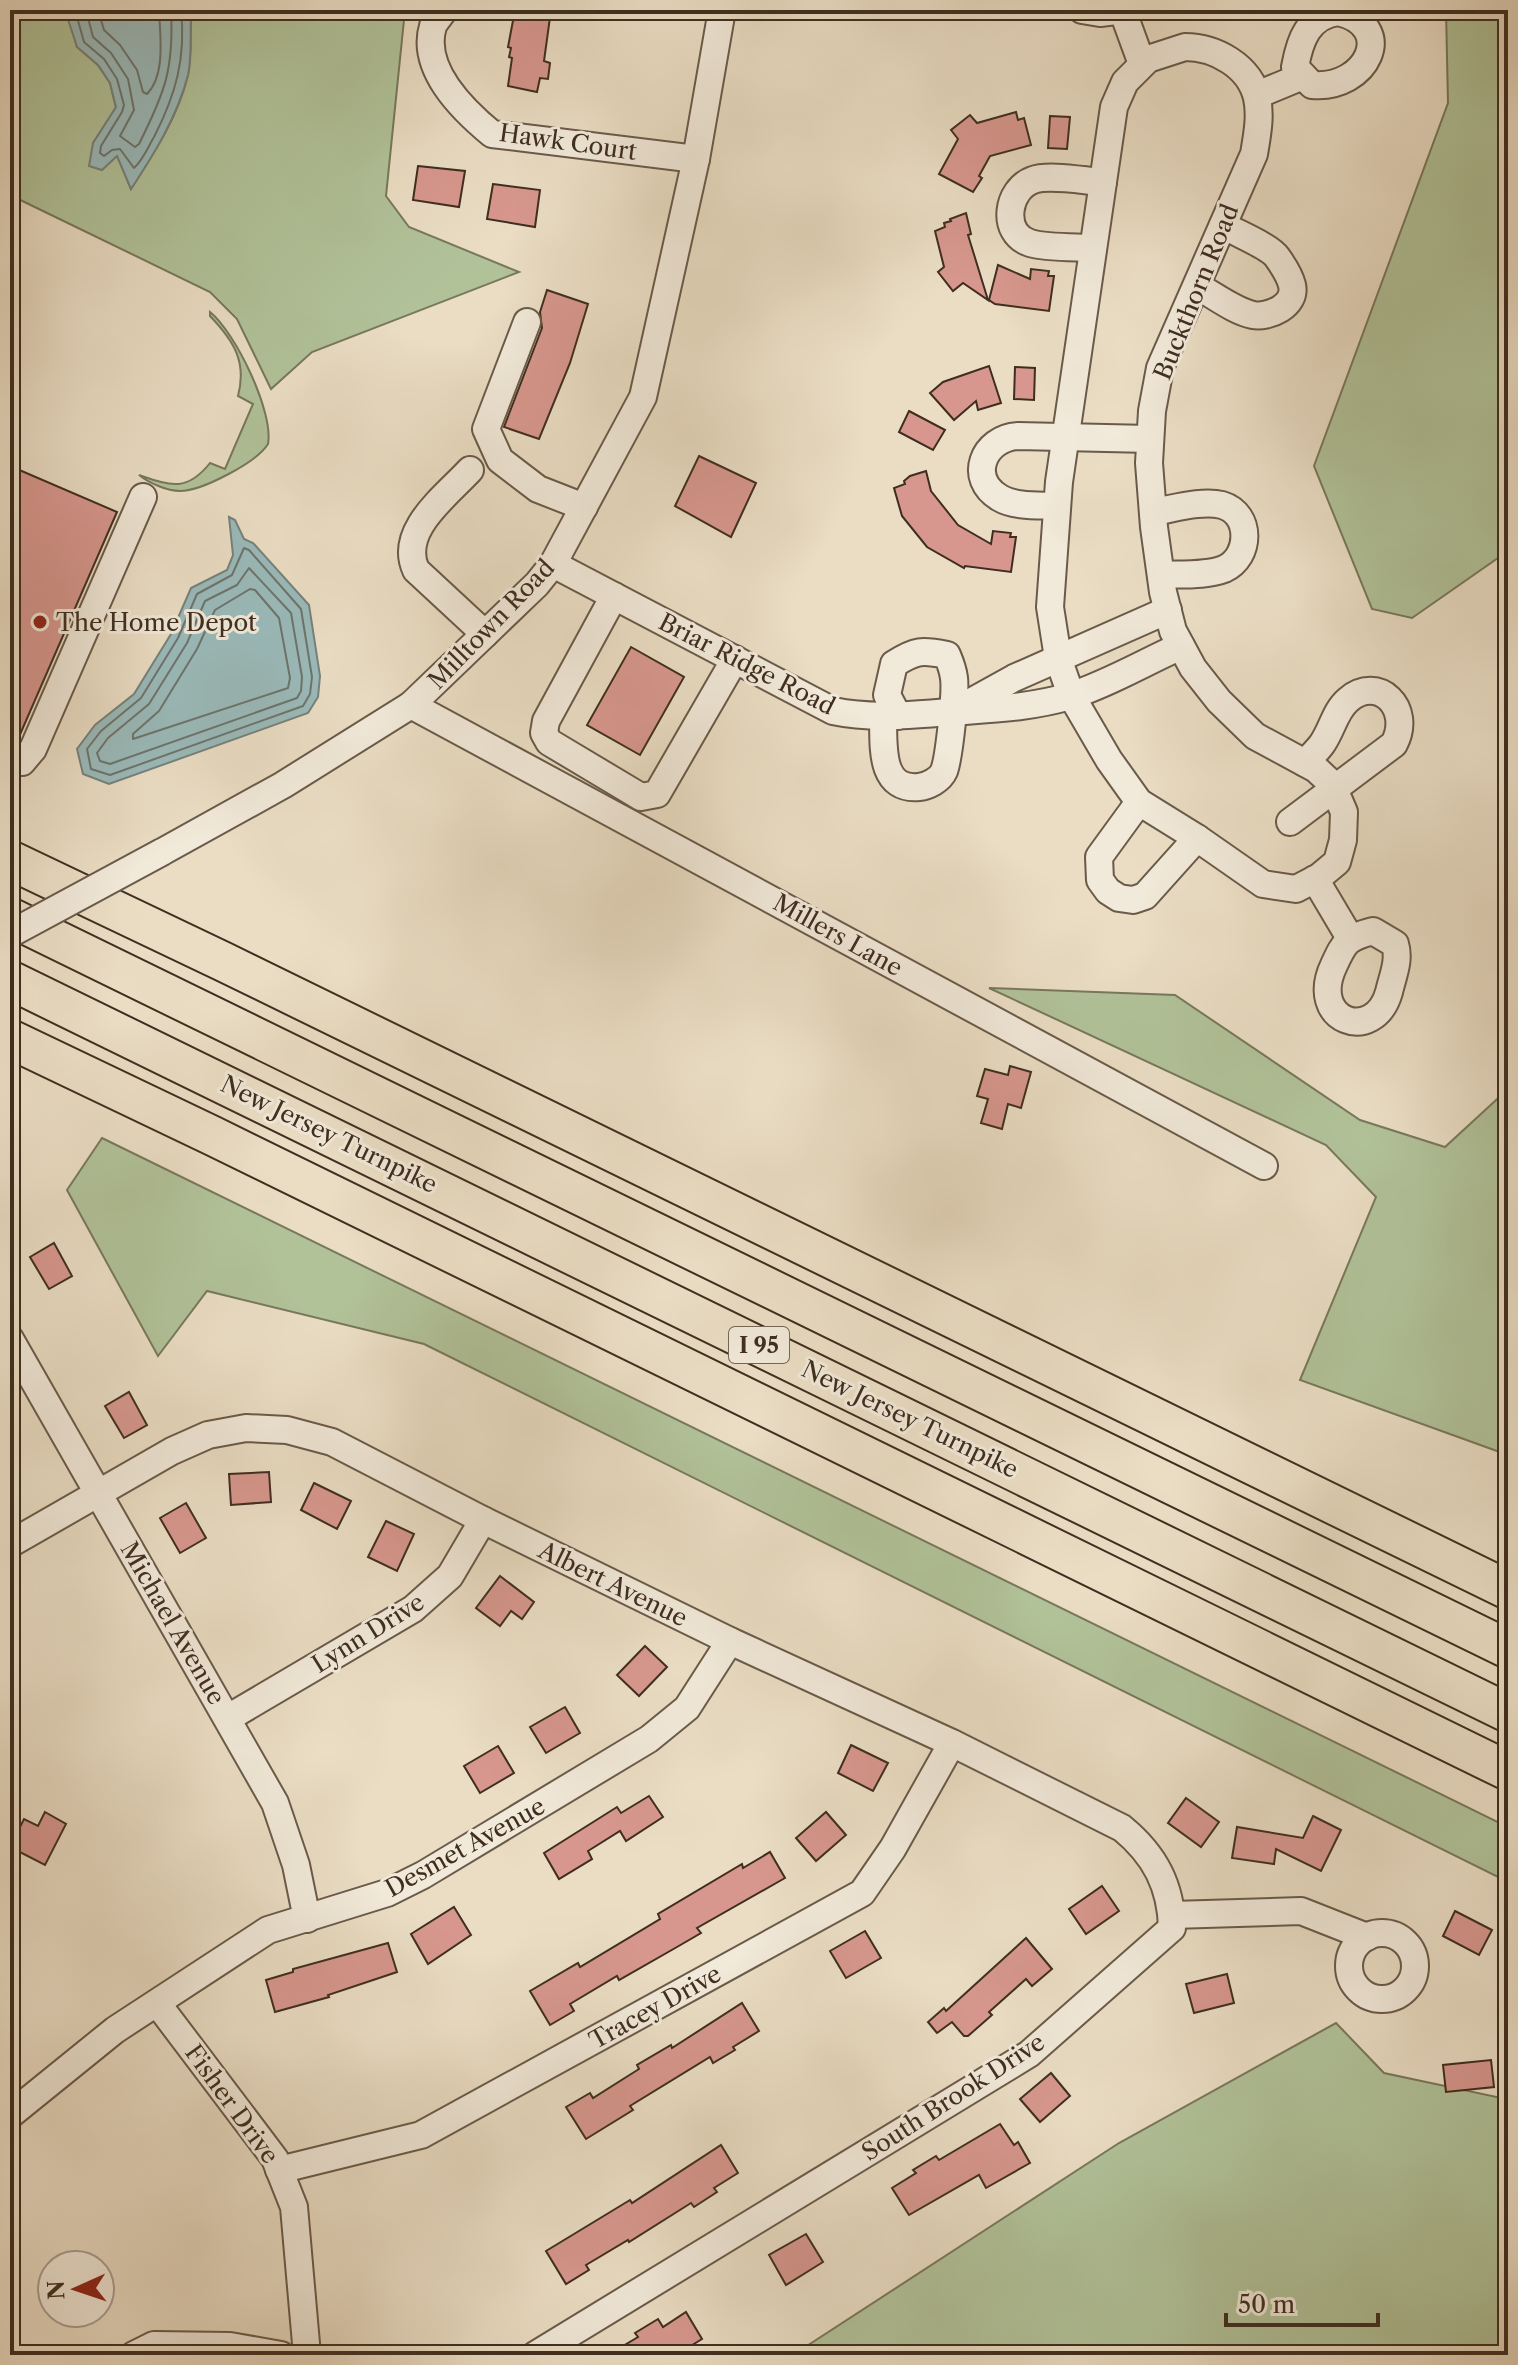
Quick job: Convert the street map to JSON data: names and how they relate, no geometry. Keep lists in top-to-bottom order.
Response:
{
  "streets": {
    "highway": ["New Jersey Turnpike", "I 95"],
    "street": [
      "Hawk Court",
      "Buckthorn Road",
      "Milltown Road",
      "Briar Ridge Road",
      "Millers Lane",
      "Albert Avenue",
      "Michael Avenue",
      "Lynn Drive",
      "Desmet Avenue",
      "Tracey Drive",
      "South Brook Drive",
      "Fisher Drive"
    ]
  },
  "crossings": [
    ["Hawk Court", "Milltown Road"],
    ["Buckthorn Road", "Briar Ridge Road"],
    ["Milltown Road", "Briar Ridge Road"],
    ["Milltown Road", "Millers Lane"],
    ["Albert Avenue", "Michael Avenue"],
    ["Albert Avenue", "Lynn Drive"],
    ["Albert Avenue", "Desmet Avenue"],
    ["Albert Avenue", "Tracey Drive"],
    ["Albert Avenue", "South Brook Drive"],
    ["Michael Avenue", "Lynn Drive"],
    ["Michael Avenue", "Desmet Avenue"],
    ["Desmet Avenue", "Fisher Drive"],
    ["Tracey Drive", "Fisher Drive"]
  ],
  "places": ["The Home Depot"],
  "scale_bar": "50 m",
  "north": "left"
}
